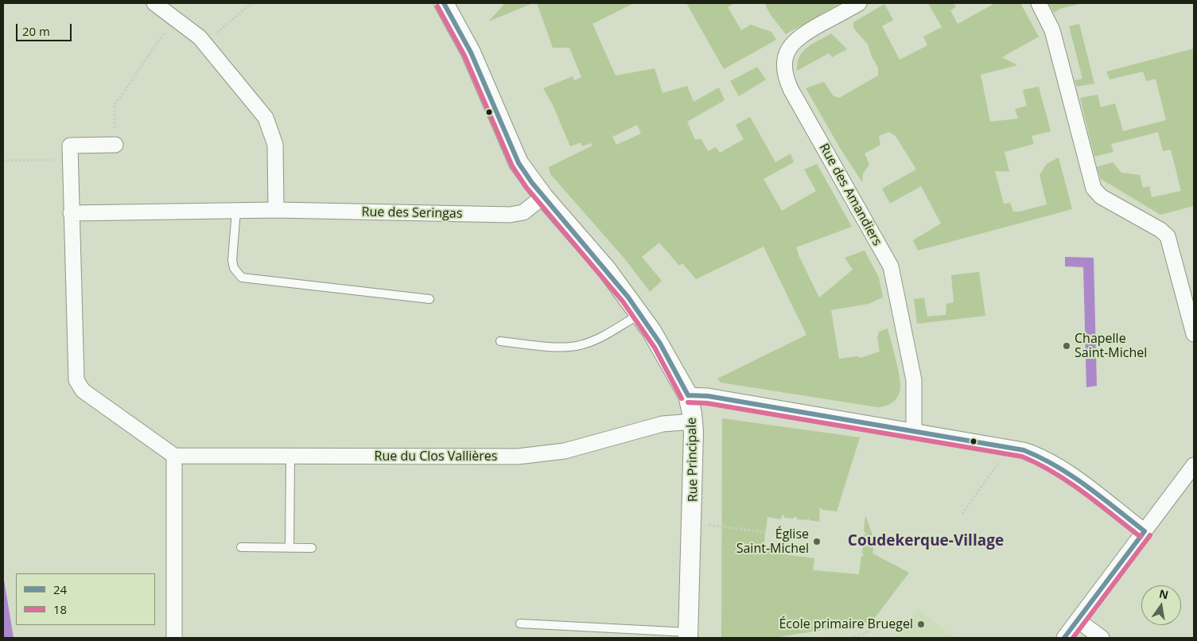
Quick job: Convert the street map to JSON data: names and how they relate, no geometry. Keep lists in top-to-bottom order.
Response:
{
  "streets": {
    "street": [
      "Rue des Amandiers",
      "Rue des Seringas",
      "Rue du Clos Vallières",
      "Rue Principale"
    ]
  },
  "crossings": [
    ["Rue des Seringas", "Rue Principale"],
    ["Rue du Clos Vallières", "Rue Principale"]
  ],
  "districts": ["Coudekerque-Village"],
  "places": ["Chapelle Saint-Michel", "Église Saint-Michel", "École primaire Bruegel"],
  "lines": ["transit line 24", "transit line 18"],
  "legend": ["24", "18"],
  "scale_bar": "20 m",
  "north": "top"
}
